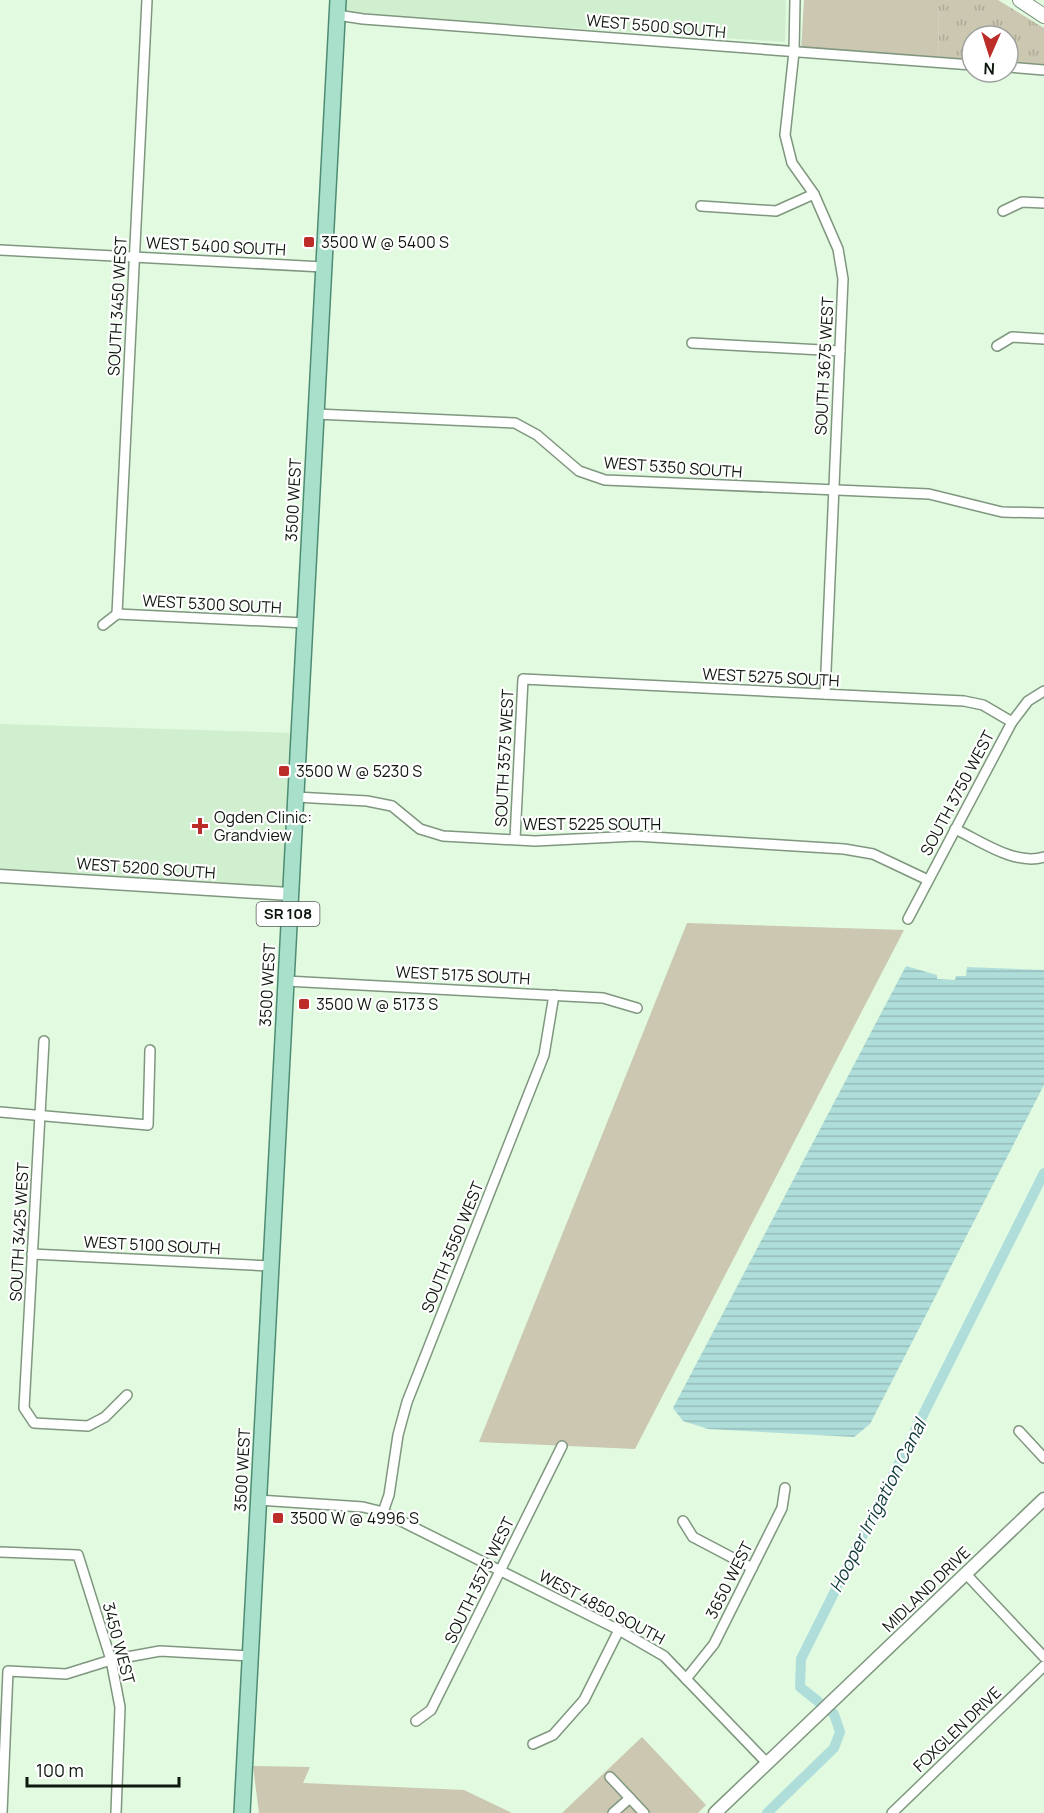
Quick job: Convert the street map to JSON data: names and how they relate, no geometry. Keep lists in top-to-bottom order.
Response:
{
  "streets": {
    "main road": ["3500 WEST", "SR 108"],
    "street": [
      "WEST 5500 SOUTH",
      "WEST 5400 SOUTH",
      "SOUTH 3450 WEST",
      "SOUTH 3675 WEST",
      "WEST 5350 SOUTH",
      "WEST 5300 SOUTH",
      "WEST 5275 SOUTH",
      "SOUTH 3575 WEST",
      "SOUTH 3750 WEST",
      "WEST 5225 SOUTH",
      "WEST 5200 SOUTH",
      "WEST 5175 SOUTH",
      "SOUTH 3425 WEST",
      "WEST 5100 SOUTH",
      "SOUTH 3550 WEST",
      "3650 WEST",
      "MIDLAND DRIVE",
      "WEST 4850 SOUTH",
      "3450 WEST",
      "FOXGLEN DRIVE"
    ]
  },
  "crossings": [
    ["WEST 5500 SOUTH", "SOUTH 3675 WEST"],
    ["WEST 5500 SOUTH", "3500 WEST"],
    ["WEST 5400 SOUTH", "SOUTH 3450 WEST"],
    ["WEST 5400 SOUTH", "3500 WEST"],
    ["SOUTH 3450 WEST", "WEST 5300 SOUTH"],
    ["SOUTH 3675 WEST", "WEST 5350 SOUTH"],
    ["SOUTH 3675 WEST", "WEST 5275 SOUTH"],
    ["WEST 5350 SOUTH", "3500 WEST"],
    ["3500 WEST", "WEST 5300 SOUTH"],
    ["3500 WEST", "WEST 5225 SOUTH"],
    ["3500 WEST", "WEST 5200 SOUTH"],
    ["3500 WEST", "WEST 5175 SOUTH"],
    ["3500 WEST", "WEST 5100 SOUTH"],
    ["3500 WEST", "WEST 4850 SOUTH"],
    ["WEST 5275 SOUTH", "SOUTH 3575 WEST"],
    ["WEST 5275 SOUTH", "SOUTH 3750 WEST"],
    ["SOUTH 3575 WEST", "WEST 5225 SOUTH"],
    ["SOUTH 3575 WEST", "WEST 4850 SOUTH"],
    ["SOUTH 3750 WEST", "WEST 5225 SOUTH"],
    ["WEST 5175 SOUTH", "SOUTH 3550 WEST"],
    ["SOUTH 3425 WEST", "WEST 5100 SOUTH"],
    ["SOUTH 3550 WEST", "WEST 4850 SOUTH"],
    ["3650 WEST", "WEST 4850 SOUTH"],
    ["MIDLAND DRIVE", "WEST 4850 SOUTH"]
  ],
  "water": ["Hooper Irrigation Canal"],
  "places": {
    "transit": [
      "3500 W @ 5400 S",
      "3500 W @ 5230 S",
      "3500 W @ 5173 S",
      "3500 W @ 4996 S"
    ],
    "health": ["Ogden Clinic: Grandview"]
  },
  "scale_bar": "100 m",
  "north": "bottom"
}
